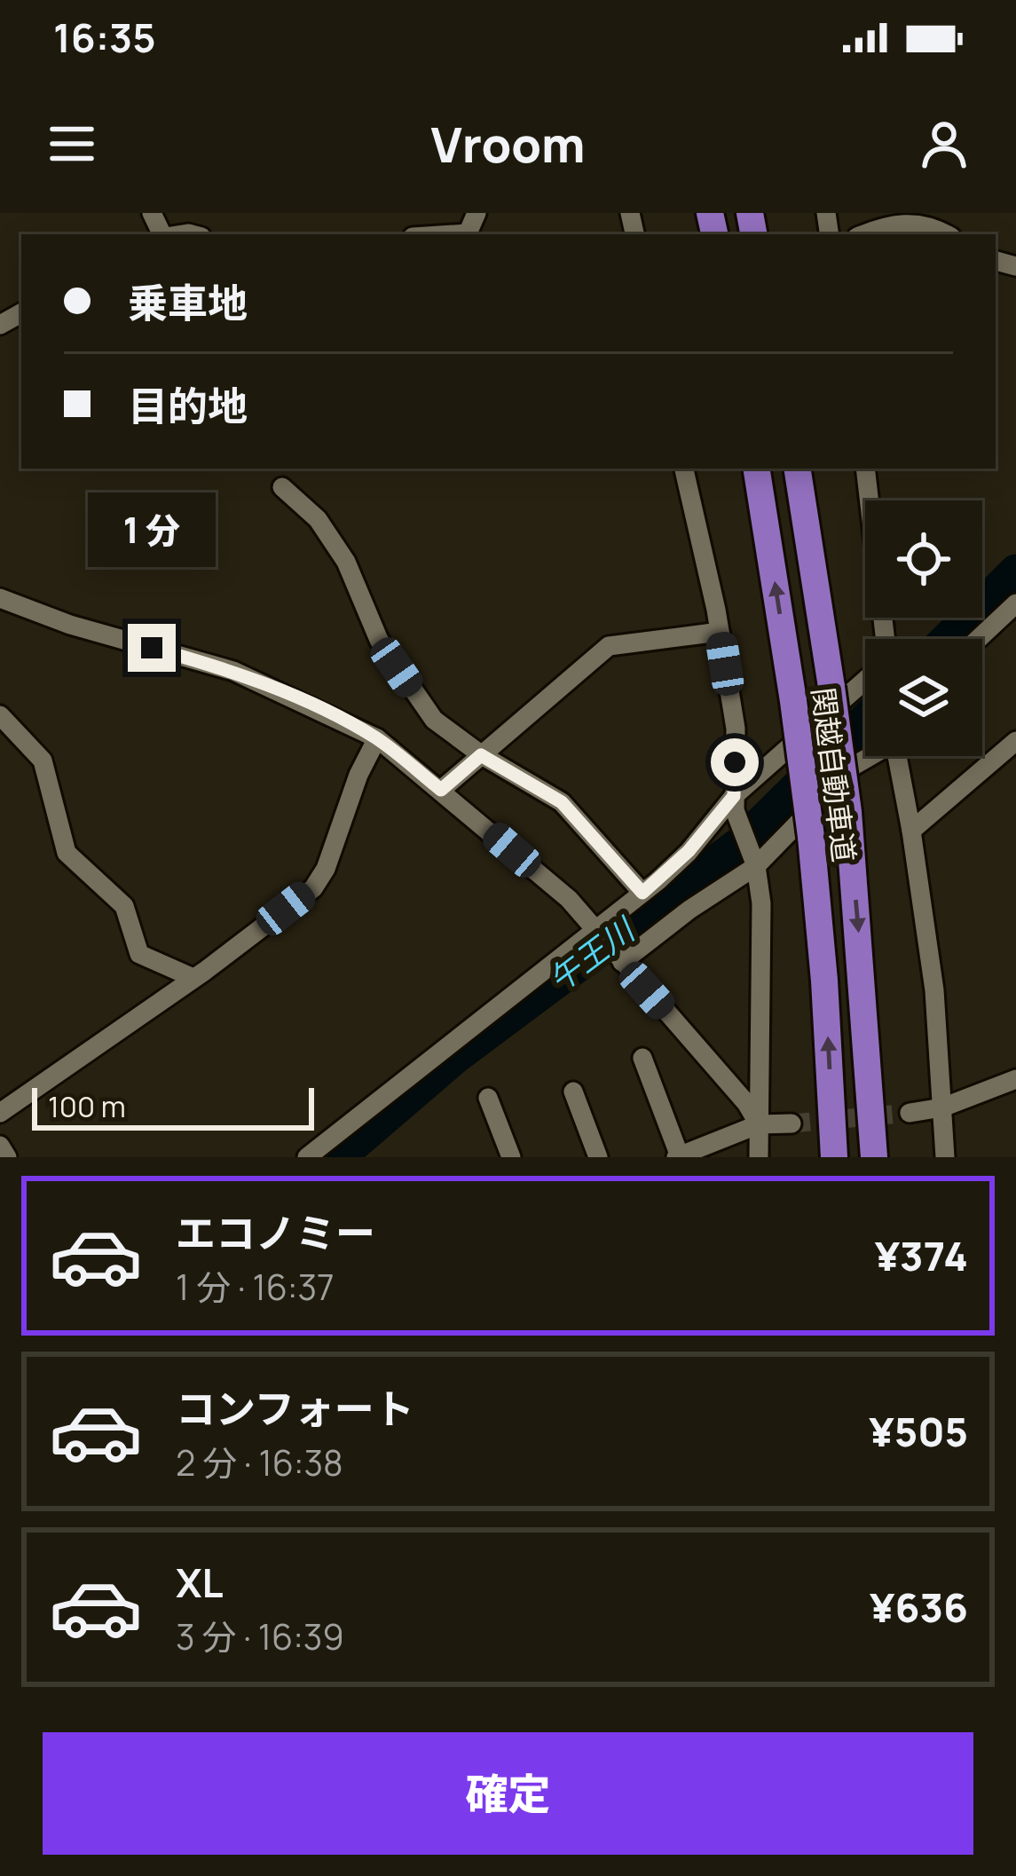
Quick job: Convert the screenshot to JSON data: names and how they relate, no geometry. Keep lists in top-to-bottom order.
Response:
{
  "streets": {
    "highway": ["関越自動車道"]
  },
  "water": ["午王川"],
  "scale_bar": "100 m",
  "page": {
    "status": "16:35",
    "header": "Vroom",
    "banner": ["乗車地", "目的地"],
    "bubble": "1 分",
    "scale": "100 m",
    "list": [
      {
        "name": "エコノミー",
        "note": "1 分 · 16:37",
        "value": "¥374"
      },
      {
        "name": "コンフォート",
        "note": "2 分 · 16:38",
        "value": "¥505"
      },
      {
        "name": "XL",
        "note": "3 分 · 16:39",
        "value": "¥636"
      }
    ],
    "buttons": "確定"
  }
}
